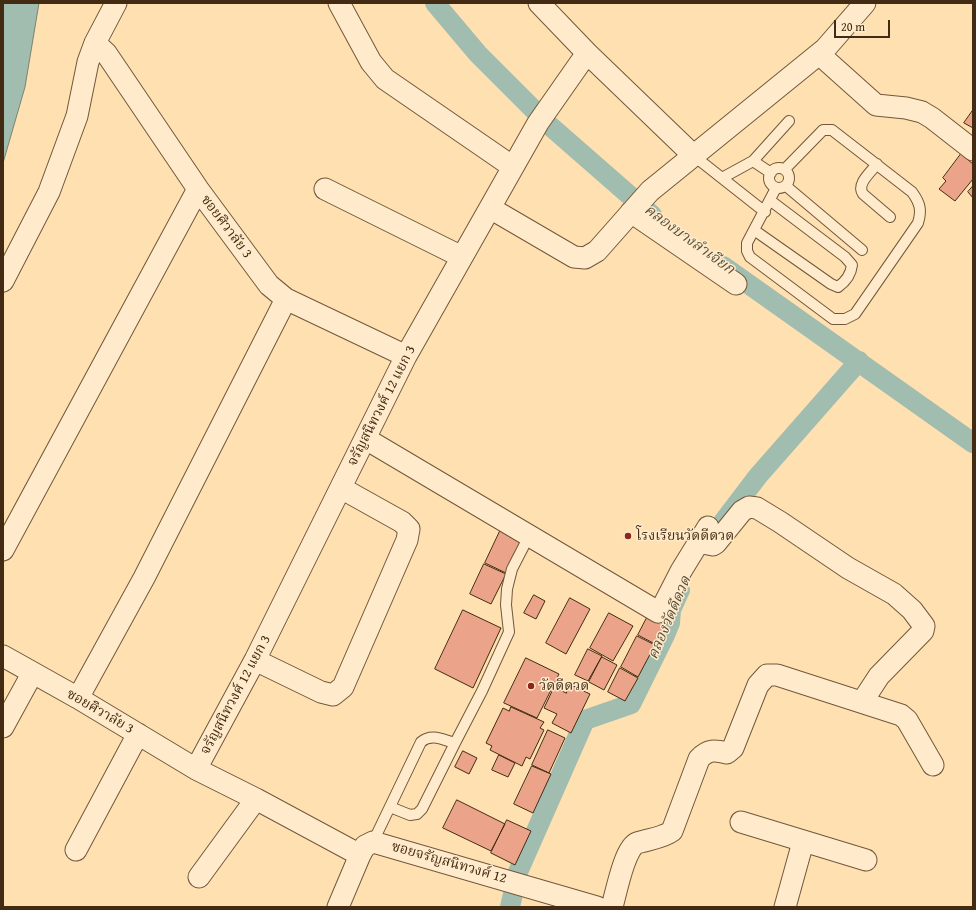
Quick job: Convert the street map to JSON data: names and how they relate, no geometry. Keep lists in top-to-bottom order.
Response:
{
  "streets": {
    "street": ["ซอยศิวาลัย 3", "จรัญสนิทวงศ์ 12 แยก 3", "ซอยจรัญสนิทวงศ์ 12"]
  },
  "crossings": [
    ["ซอยศิวาลัย 3", "จรัญสนิทวงศ์ 12 แยก 3"],
    ["ซอยศิวาลัย 3", "ซอยจรัญสนิทวงศ์ 12"]
  ],
  "water": ["คลองบางลำเจียก", "คลองวัดดีดวด"],
  "places": ["โรงเรียนวัดดีดวด", "วัดดีดวด"],
  "scale_bar": "20 m"
}
